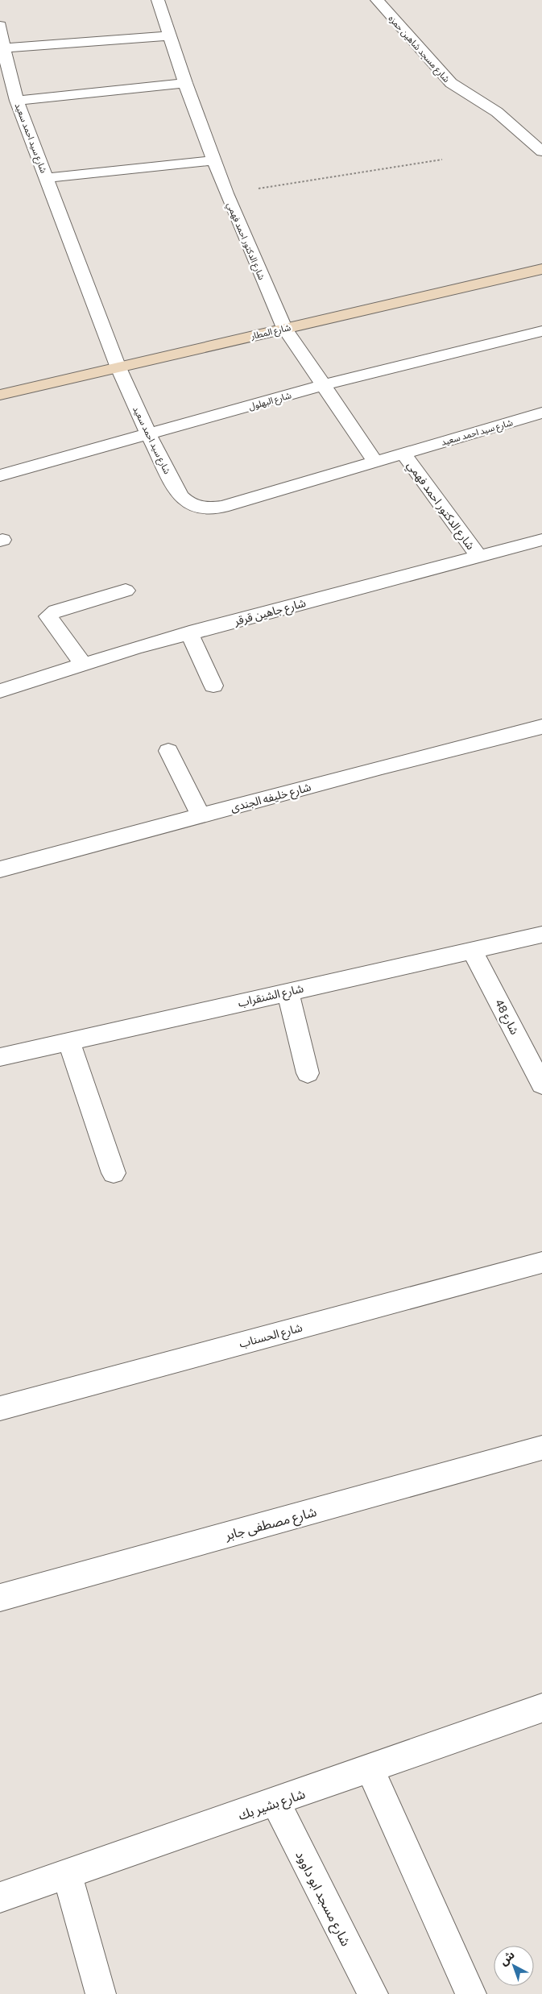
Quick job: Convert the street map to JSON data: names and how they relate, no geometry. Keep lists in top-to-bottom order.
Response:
{
  "streets": {
    "street": [
      "شارع مسجد شاهين حمزه",
      "شارع سيد احمد سعيد",
      "شارع الدكتور احمد فهمي",
      "شارع المطار",
      "شارع البهلول",
      "شارع جاهين قرقر",
      "شارع خليفه الجندى",
      "شارع الشنقراب",
      "شارع 48",
      "شارع الحسناب",
      "شارع مصطفى جابر",
      "شارع بشير بك",
      "شارع مسجد ابو داوود"
    ]
  },
  "crossings": [
    ["شارع سيد احمد سعيد", "شارع الدكتور احمد فهمي"],
    ["شارع سيد احمد سعيد", "شارع المطار"],
    ["شارع سيد احمد سعيد", "شارع البهلول"],
    ["شارع الدكتور احمد فهمي", "شارع المطار"],
    ["شارع الدكتور احمد فهمي", "شارع البهلول"],
    ["شارع الدكتور احمد فهمي", "شارع جاهين قرقر"],
    ["شارع الشنقراب", "شارع 48"],
    ["شارع بشير بك", "شارع مسجد ابو داوود"]
  ],
  "north": "top left"
}
